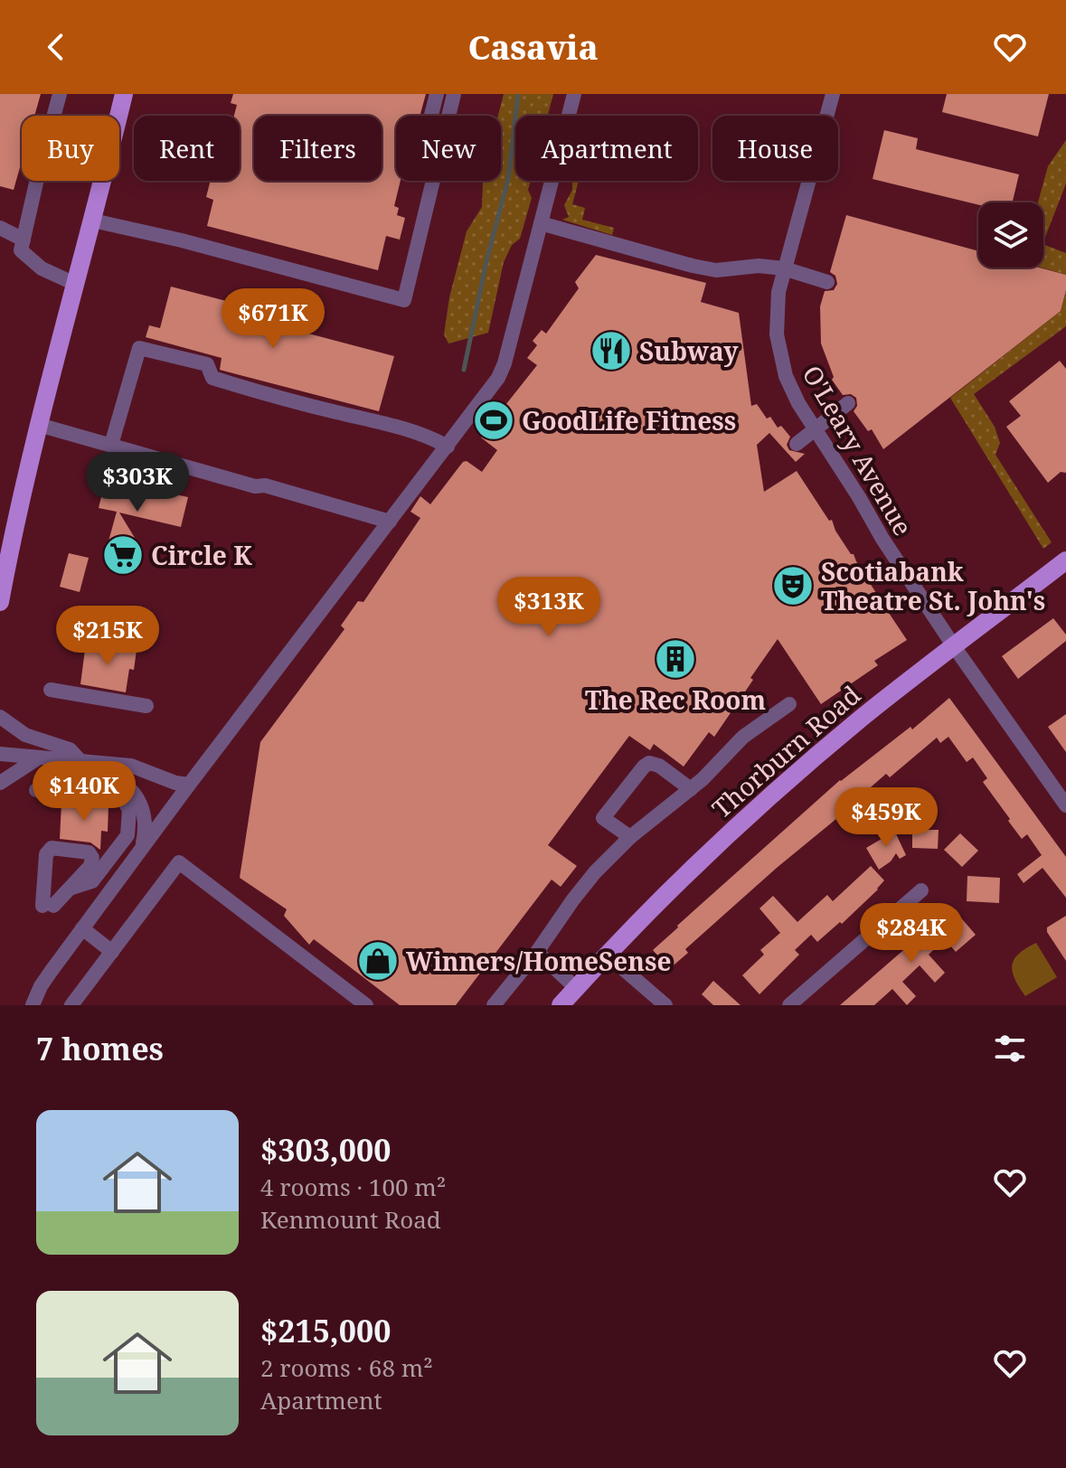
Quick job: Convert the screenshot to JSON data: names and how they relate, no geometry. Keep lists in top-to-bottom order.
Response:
{
  "streets": {
    "main road": ["Thorburn Road"],
    "street": ["O'Leary Avenue"]
  },
  "crossings": [
    ["O'Leary Avenue", "Thorburn Road"]
  ],
  "places": {
    "restaurant": ["Subway"],
    "sports": ["GoodLife Fitness"],
    "supermarket": ["Circle K"],
    "theatre": ["Scotiabank Theatre St. John's"],
    "building": ["The Rec Room"],
    "shop": ["Winners/HomeSense"]
  },
  "page": {
    "header": "Casavia",
    "chip": [
      "Buy",
      "Rent",
      "Filters",
      "New",
      "Apartment",
      "House"
    ],
    "price": [
      "$671K",
      "$303K",
      "$313K",
      "$215K",
      "$140K",
      "$459K",
      "$284K"
    ],
    "heading": "7 homes",
    "list": [
      {
        "name": "$303,000",
        "note": "4 rooms · 100 m² · Kenmount Road"
      },
      {
        "name": "$215,000",
        "note": "2 rooms · 68 m² · Apartment"
      }
    ]
  }
}
